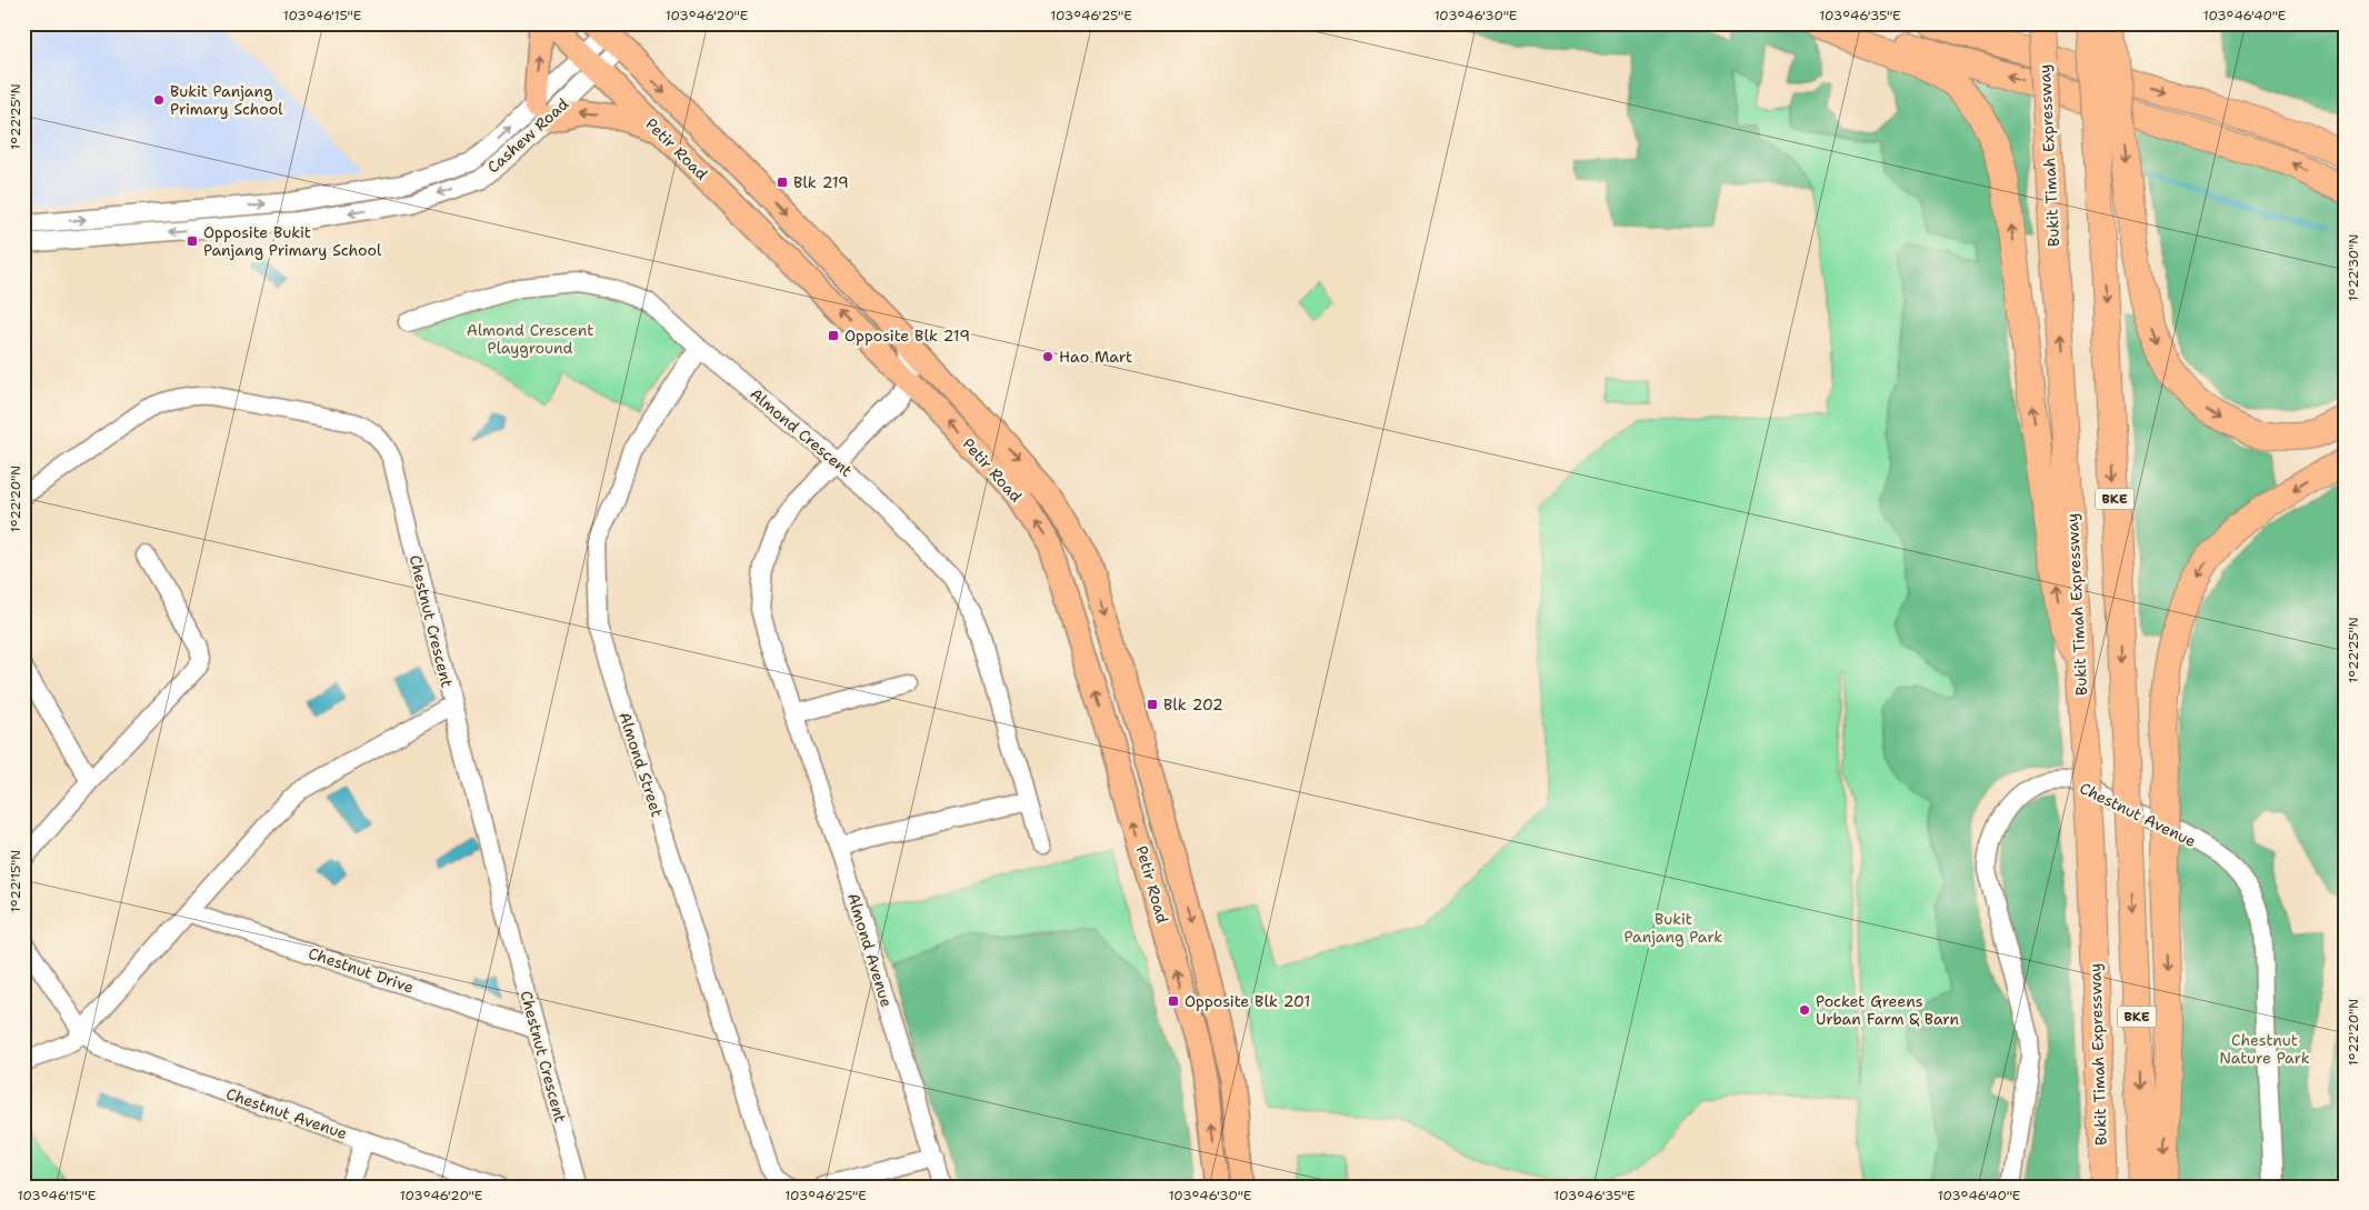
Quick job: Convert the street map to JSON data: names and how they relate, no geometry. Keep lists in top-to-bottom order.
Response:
{
  "streets": {
    "highway": ["Bukit Timah Expressway", "BKE"],
    "main road": ["Petir Road"],
    "street": [
      "Cashew Road",
      "Almond Crescent",
      "Chestnut Crescent",
      "Almond Street",
      "Chestnut Avenue",
      "Almond Avenue",
      "Chestnut Drive"
    ]
  },
  "crossings": [
    ["Cashew Road", "Petir Road"],
    ["Petir Road", "Almond Avenue"],
    ["Almond Crescent", "Almond Street"],
    ["Almond Crescent", "Almond Avenue"],
    ["Chestnut Crescent", "Chestnut Drive"]
  ],
  "parks": ["Almond Crescent Playground", "Bukit Panjang Park", "Chestnut Nature Park"],
  "places": {
    "other": ["Bukit Panjang Primary School", "Hao Mart", "Pocket Greens Urban Farm & Barn"],
    "transit": [
      "Blk 219",
      "Opposite Bukit Panjang Primary School",
      "Opposite Blk 219",
      "Blk 202",
      "Opposite Blk 201"
    ]
  },
  "coordinates": [
    "103°46'15\"E",
    "103°46'20\"E",
    "103°46'25\"E",
    "103°46'30\"E",
    "103°46'35\"E",
    "103°46'40\"E",
    "1°22'25\"N",
    "1°22'30\"N",
    "1°22'20\"N",
    "1°22'15\"N"
  ]
}
